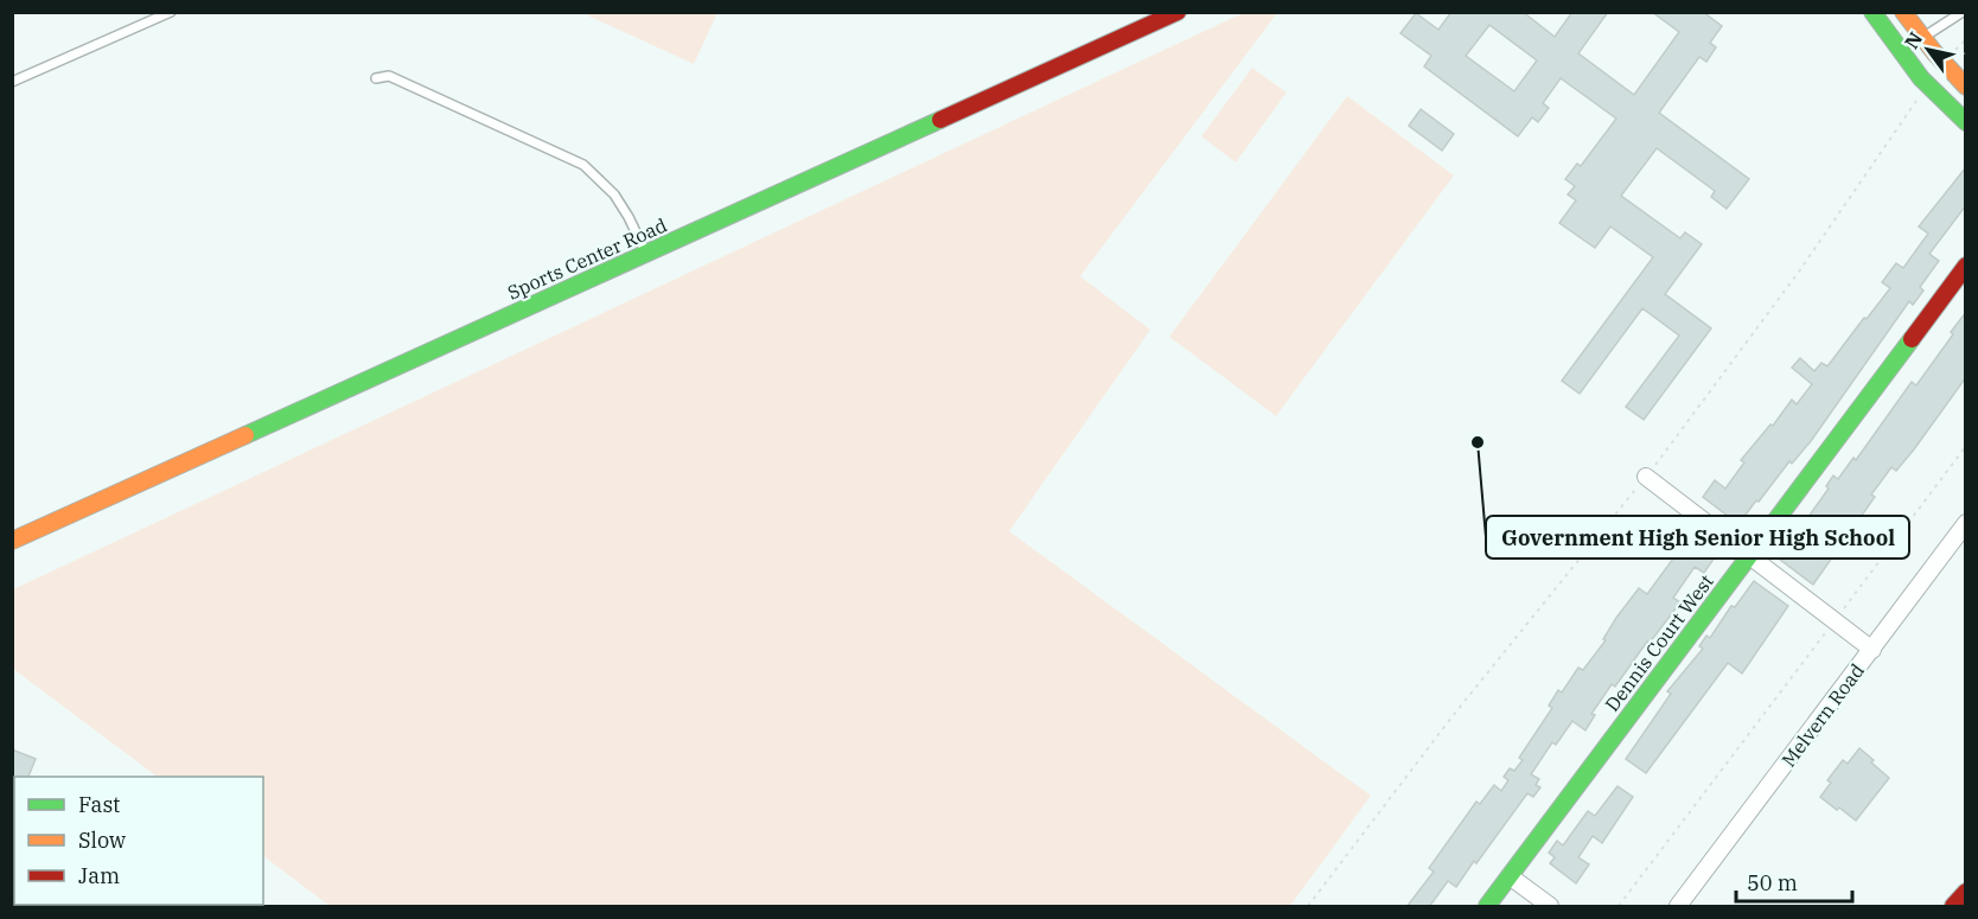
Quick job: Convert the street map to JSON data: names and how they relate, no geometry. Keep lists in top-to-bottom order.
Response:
{
  "streets": {
    "main road": ["Sports Center Road", "Dennis Court West"],
    "street": ["Melvern Road"]
  },
  "places": ["Government High Senior High School"],
  "legend": ["Fast", "Slow", "Jam"],
  "scale_bar": "50 m",
  "north": "top left"
}
